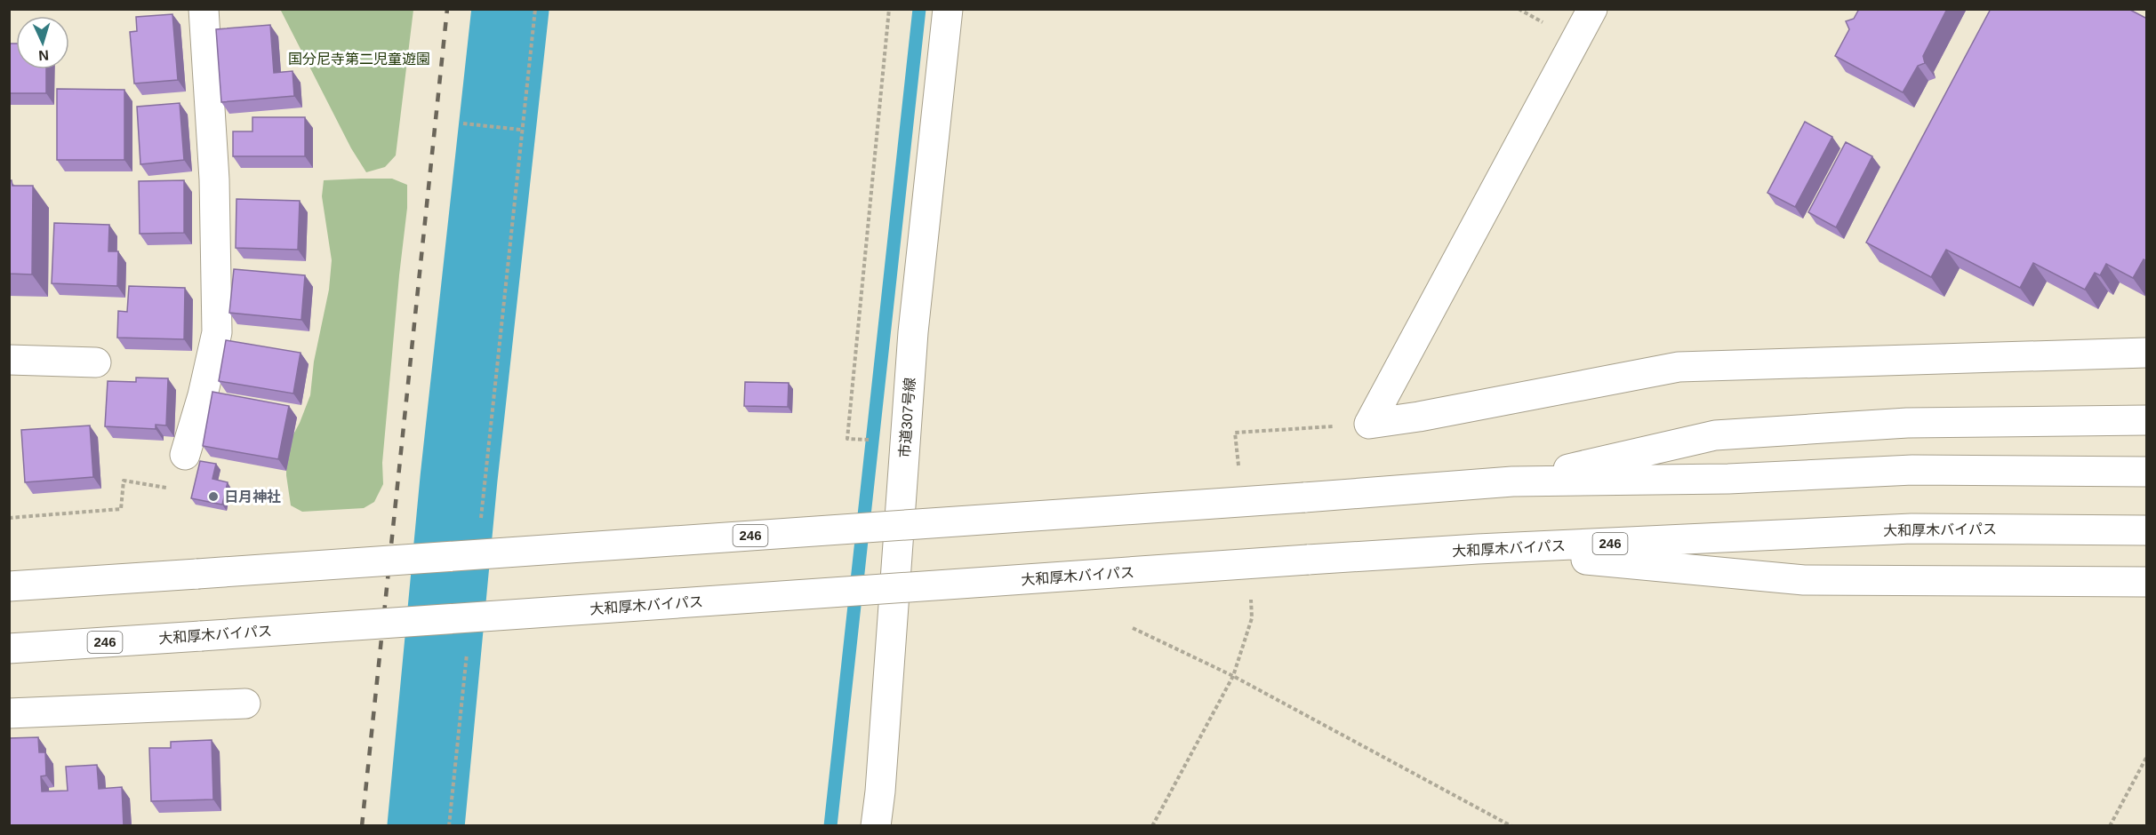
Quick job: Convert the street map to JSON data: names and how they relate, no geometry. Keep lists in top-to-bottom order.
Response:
{
  "streets": {
    "main road": ["市道307号線", "大和厚木バイパス", "246"]
  },
  "parks": ["国分尼寺第二児童遊園"],
  "places": ["日月神社"],
  "north": "bottom"
}
